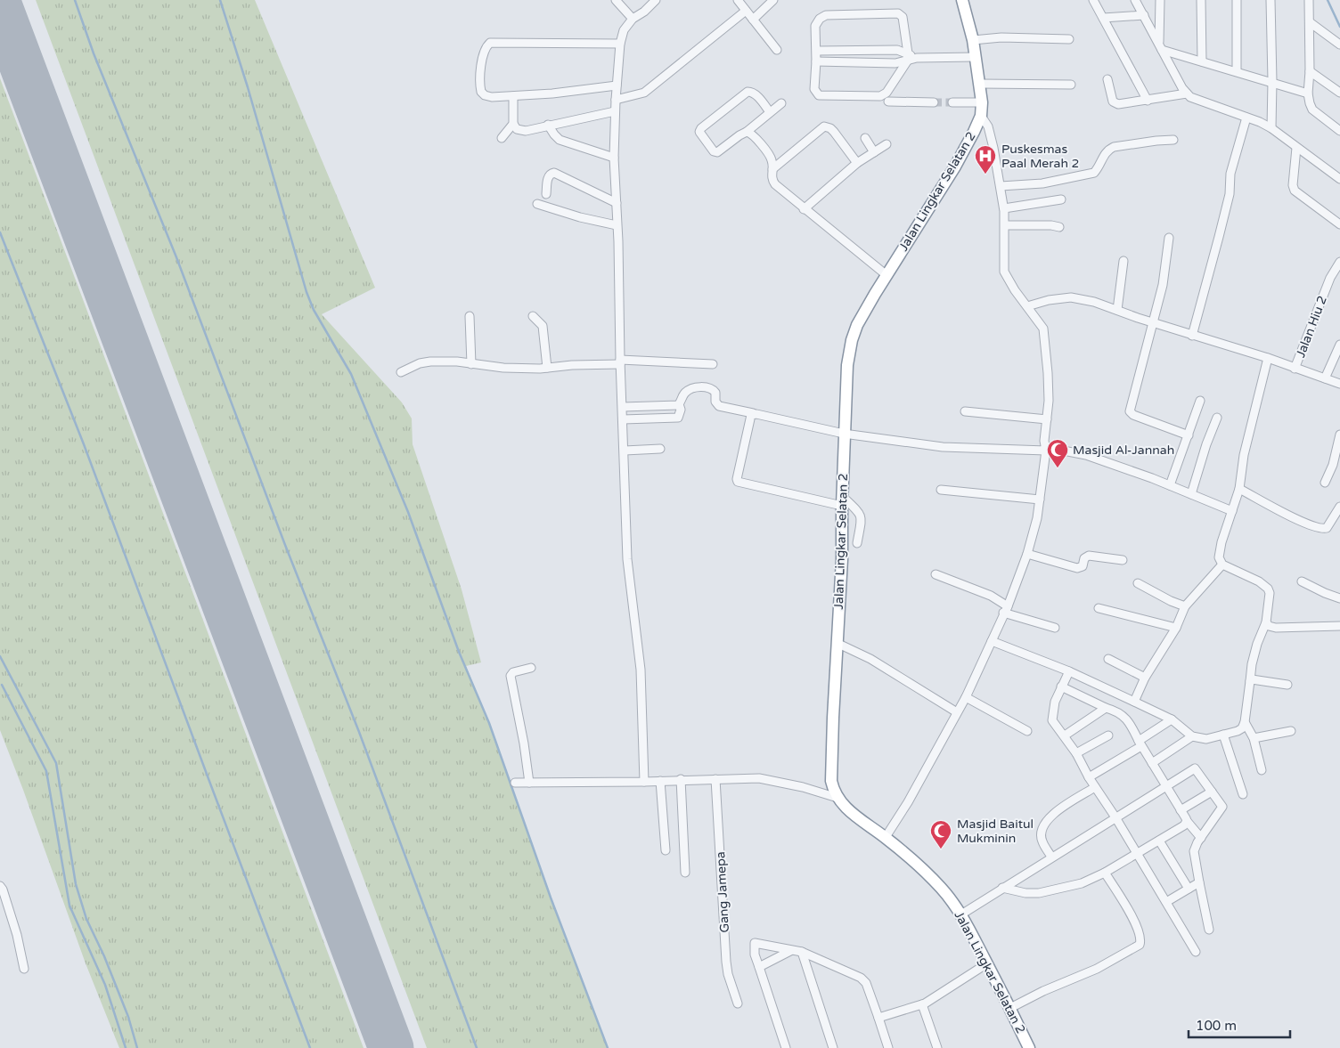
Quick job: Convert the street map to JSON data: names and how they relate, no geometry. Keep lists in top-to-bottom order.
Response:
{
  "streets": {
    "highway": ["Jalan Lingkar Selatan 2"],
    "street": ["Jalan Hiu 2", "Gang Jamepa"]
  },
  "places": {
    "hospital": ["Puskesmas Paal Merah 2"],
    "mosque": ["Masjid Al-Jannah", "Masjid Baitul Mukminin"]
  },
  "scale_bar": "100 m"
}
